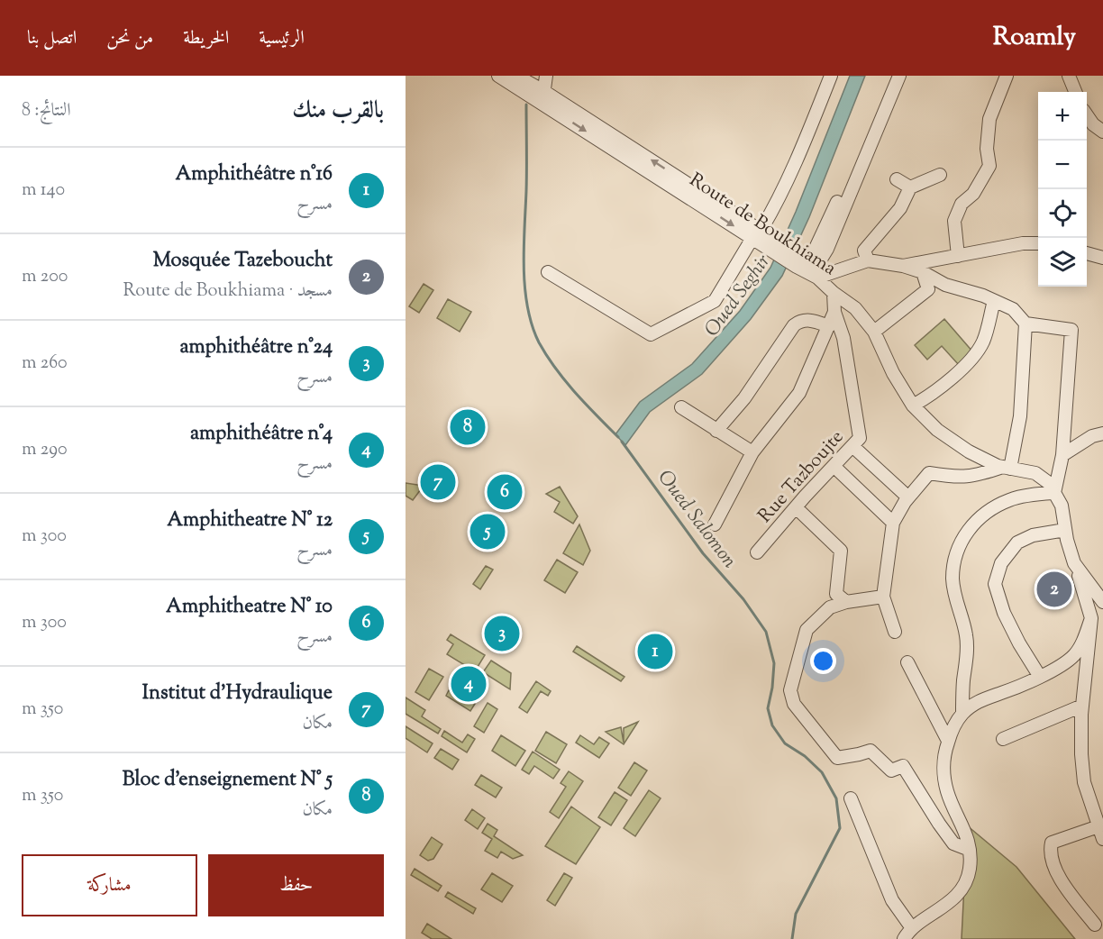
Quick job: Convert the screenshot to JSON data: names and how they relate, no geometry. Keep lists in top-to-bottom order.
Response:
{
  "streets": {
    "street": ["Route de Boukhiama", "Rue Tazboujte"]
  },
  "crossings": [
    ["Route de Boukhiama", "Rue Tazboujte"]
  ],
  "water": ["Oued Seghir", "Oued Salomon"],
  "page": {
    "header": "Roamly",
    "nav": [
      "الرئيسية",
      "الخريطة",
      "من نحن",
      "اتصل بنا"
    ],
    "heading": ["بالقرب منك", "النتائج: 8"],
    "map_buttons": ["+", "−"],
    "list": [
      {
        "mark": "1",
        "name": "Amphithéâtre n°16",
        "note": "مسرح",
        "value": "140 m"
      },
      {
        "mark": "2",
        "name": "Mosquée Tazeboucht",
        "note": "مسجد · Route de Boukhiama",
        "value": "200 m"
      },
      {
        "mark": "3",
        "name": "amphithéâtre n°24",
        "note": "مسرح",
        "value": "260 m"
      },
      {
        "mark": "4",
        "name": "amphithéâtre n°4",
        "note": "مسرح",
        "value": "290 m"
      },
      {
        "mark": "5",
        "name": "Amphitheatre N° 12",
        "note": "مسرح",
        "value": "300 m"
      },
      {
        "mark": "6",
        "name": "Amphitheatre N° 10",
        "note": "مسرح",
        "value": "300 m"
      },
      {
        "mark": "7",
        "name": "Institut d'Hydraulique",
        "note": "مكان",
        "value": "350 m"
      },
      {
        "mark": "8",
        "name": "Bloc d'enseignement N° 5",
        "note": "مكان",
        "value": "350 m"
      }
    ],
    "pins": [
      "8",
      "7",
      "6",
      "5",
      "2",
      "3",
      "1",
      "4"
    ],
    "buttons": ["حفظ", "مشاركة"]
  }
}
